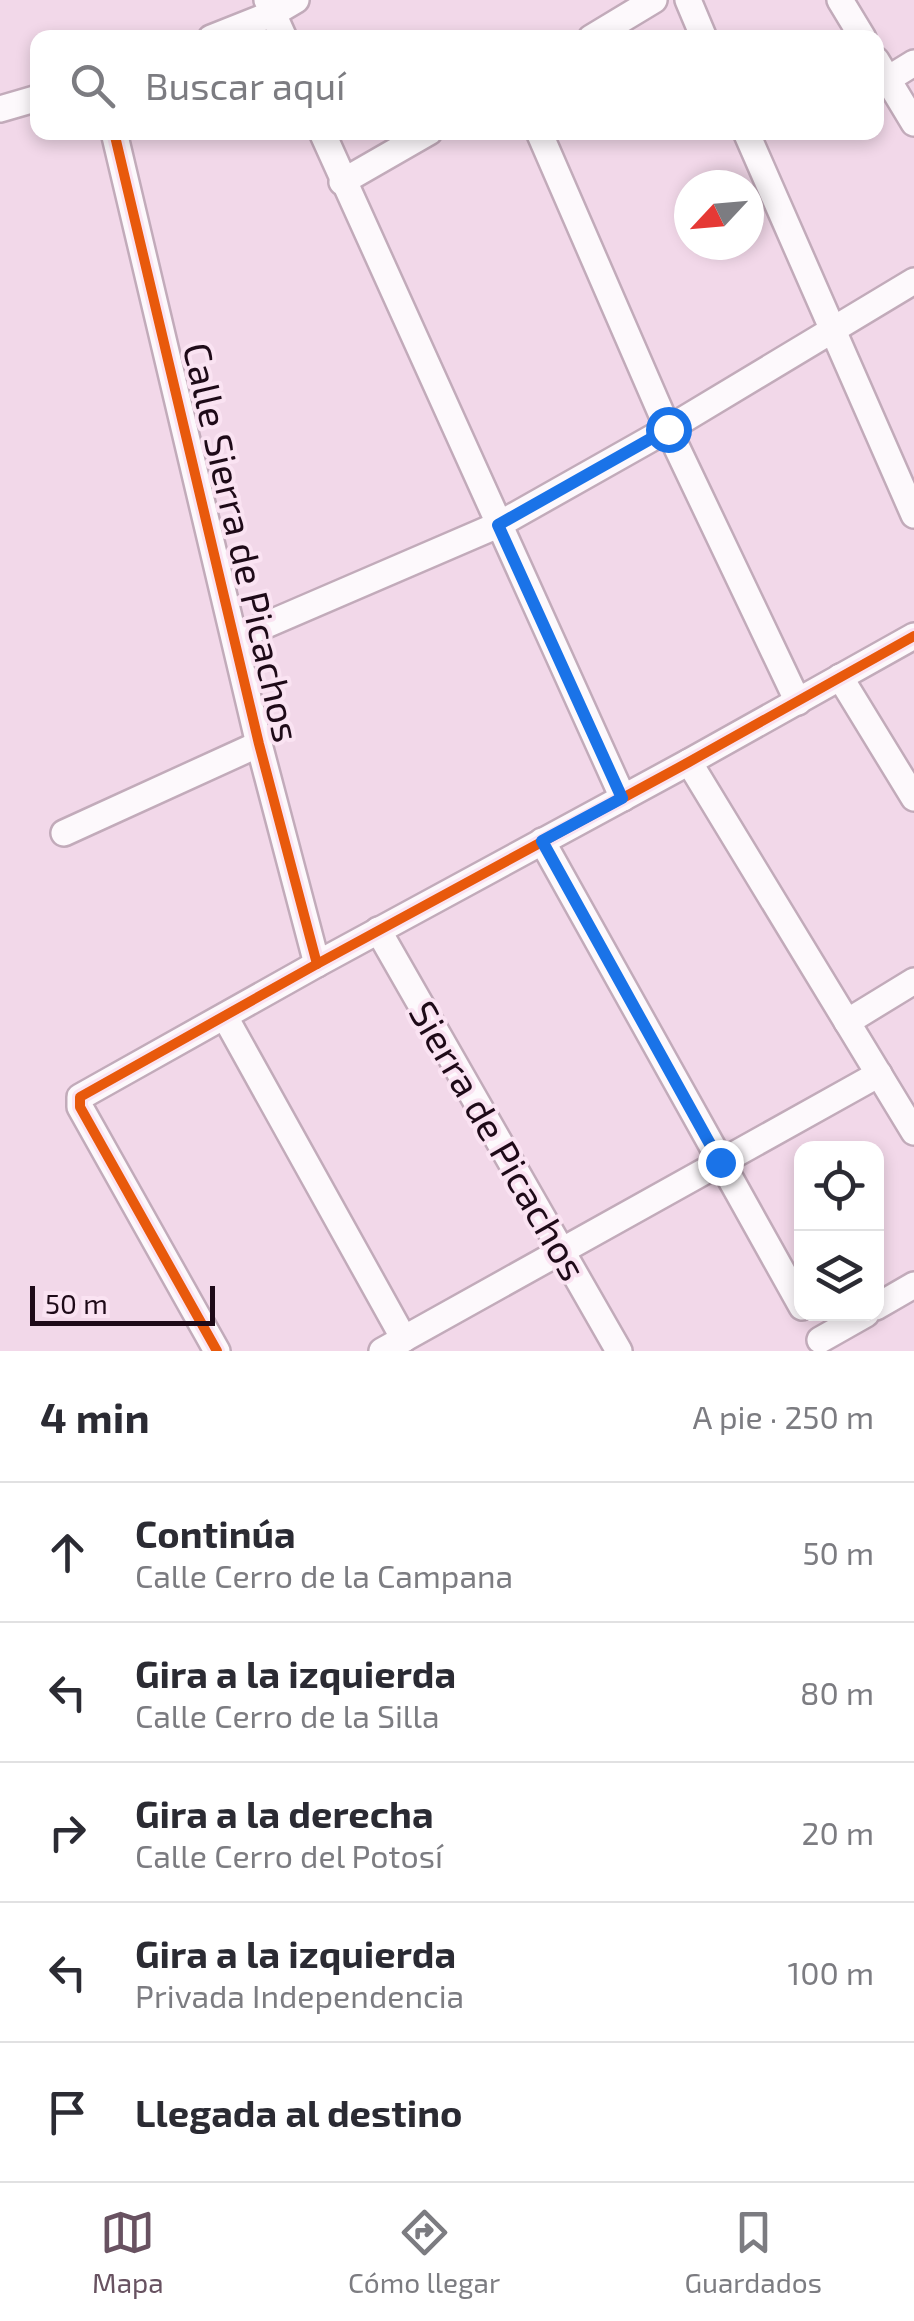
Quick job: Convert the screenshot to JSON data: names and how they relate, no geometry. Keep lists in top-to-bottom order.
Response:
{
  "streets": {
    "street": ["Calle Sierra de Picachos", "Sierra de Picachos"]
  },
  "scale_bar": "50 m",
  "north": "bottom left",
  "page": {
    "search": "Buscar aquí",
    "scale": "50 m",
    "heading": ["4 min", "A pie · 250 m"],
    "list": [
      ["Continúa", "Calle Cerro de la Campana", "50 m"],
      ["Gira a la izquierda", "Calle Cerro de la Silla", "80 m"],
      ["Gira a la derecha", "Calle Cerro del Potosí", "20 m"],
      ["Gira a la izquierda", "Privada Independencia", "100 m"],
      "Llegada al destino"
    ],
    "nav": ["Mapa", "Cómo llegar", "Guardados"]
  }
}
